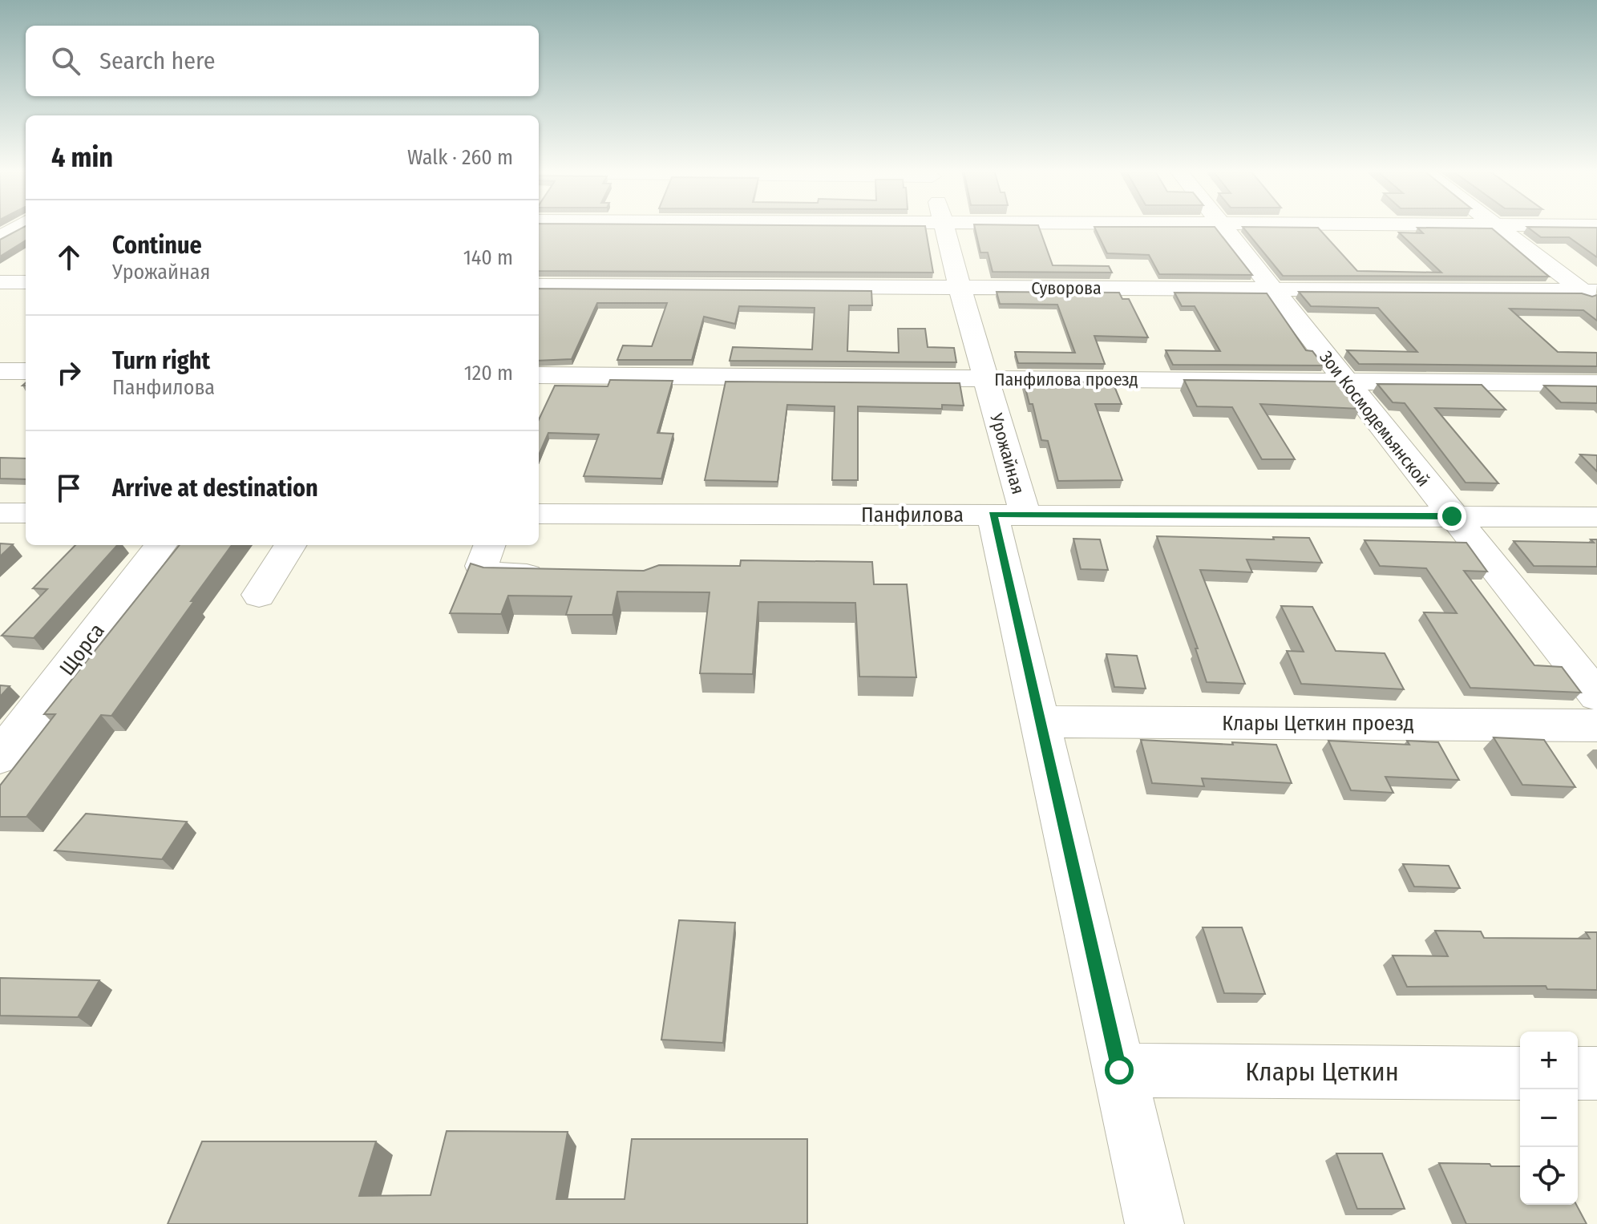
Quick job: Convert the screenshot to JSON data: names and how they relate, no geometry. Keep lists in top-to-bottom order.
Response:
{
  "streets": {
    "street": [
      "Суворова",
      "Панфилова проезд",
      "Зои Космодемьянской",
      "Урожайная",
      "Панфилова",
      "Щорса",
      "Клары Цеткин проезд",
      "Клары Цеткин"
    ]
  },
  "crossings": [
    ["Суворова", "Зои Космодемьянской"],
    ["Суворова", "Урожайная"],
    ["Панфилова проезд", "Зои Космодемьянской"],
    ["Панфилова проезд", "Урожайная"],
    ["Зои Космодемьянской", "Панфилова"],
    ["Урожайная", "Панфилова"],
    ["Урожайная", "Клары Цеткин проезд"],
    ["Урожайная", "Клары Цеткин"]
  ],
  "page": {
    "search": "Search here",
    "heading": ["4 min", "Walk · 260 m"],
    "list": [
      ["Continue", "Урожайная", "140 m"],
      ["Turn right", "Панфилова", "120 m"],
      "Arrive at destination"
    ],
    "map_buttons": ["+", "−"]
  }
}
